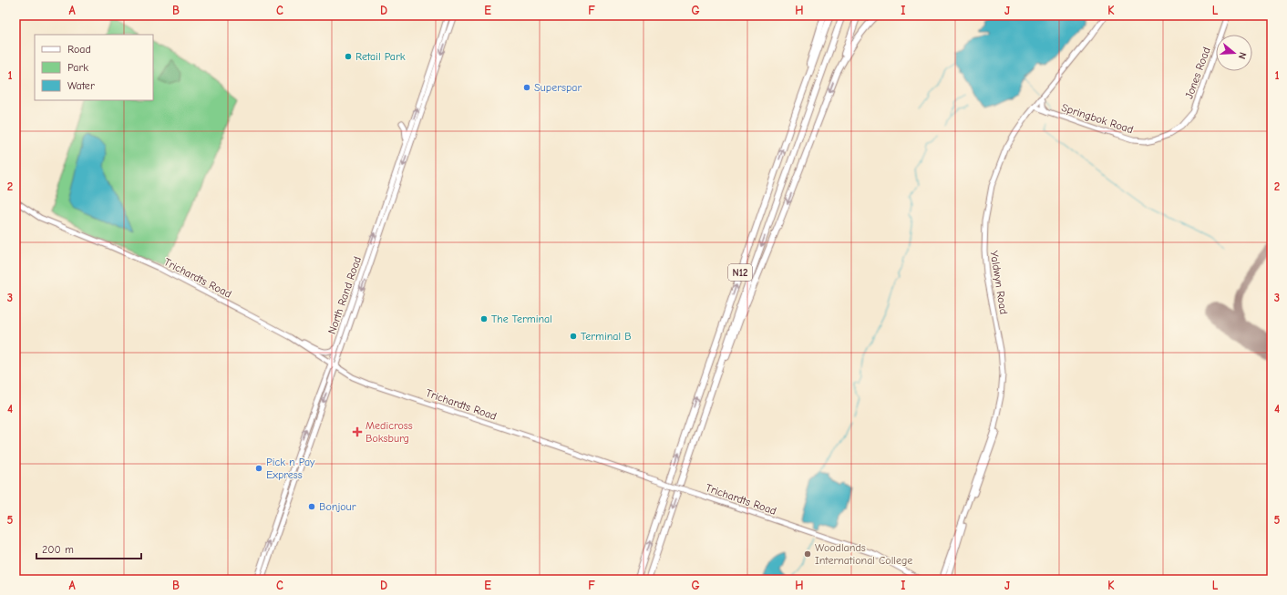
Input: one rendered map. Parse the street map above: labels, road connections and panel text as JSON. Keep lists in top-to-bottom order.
{
  "streets": {
    "highway": ["N12"],
    "main road": [
      "Jones Road",
      "Springbok Road",
      "Trichardts Road",
      "Yaldwyn Road",
      "North Rand Road"
    ]
  },
  "crossings": [
    ["Jones Road", "Springbok Road"],
    ["Springbok Road", "Yaldwyn Road"],
    ["Trichardts Road", "North Rand Road"]
  ],
  "places": {
    "other": [
      "Retail Park",
      "Superspar",
      "The Terminal",
      "Terminal B",
      "Pick n Pay Express",
      "Bonjour",
      "Woodlands International College"
    ],
    "health": ["Medicross Boksburg"]
  },
  "legend": ["Road", "Park", "Water"],
  "scale_bar": "200 m",
  "north": "right",
  "grid": {
    "columns": [
      "A",
      "B",
      "C",
      "D",
      "E",
      "F",
      "G",
      "H",
      "I",
      "J",
      "K",
      "L"
    ],
    "rows": [
      "1",
      "2",
      "3",
      "4",
      "5"
    ]
  }
}
